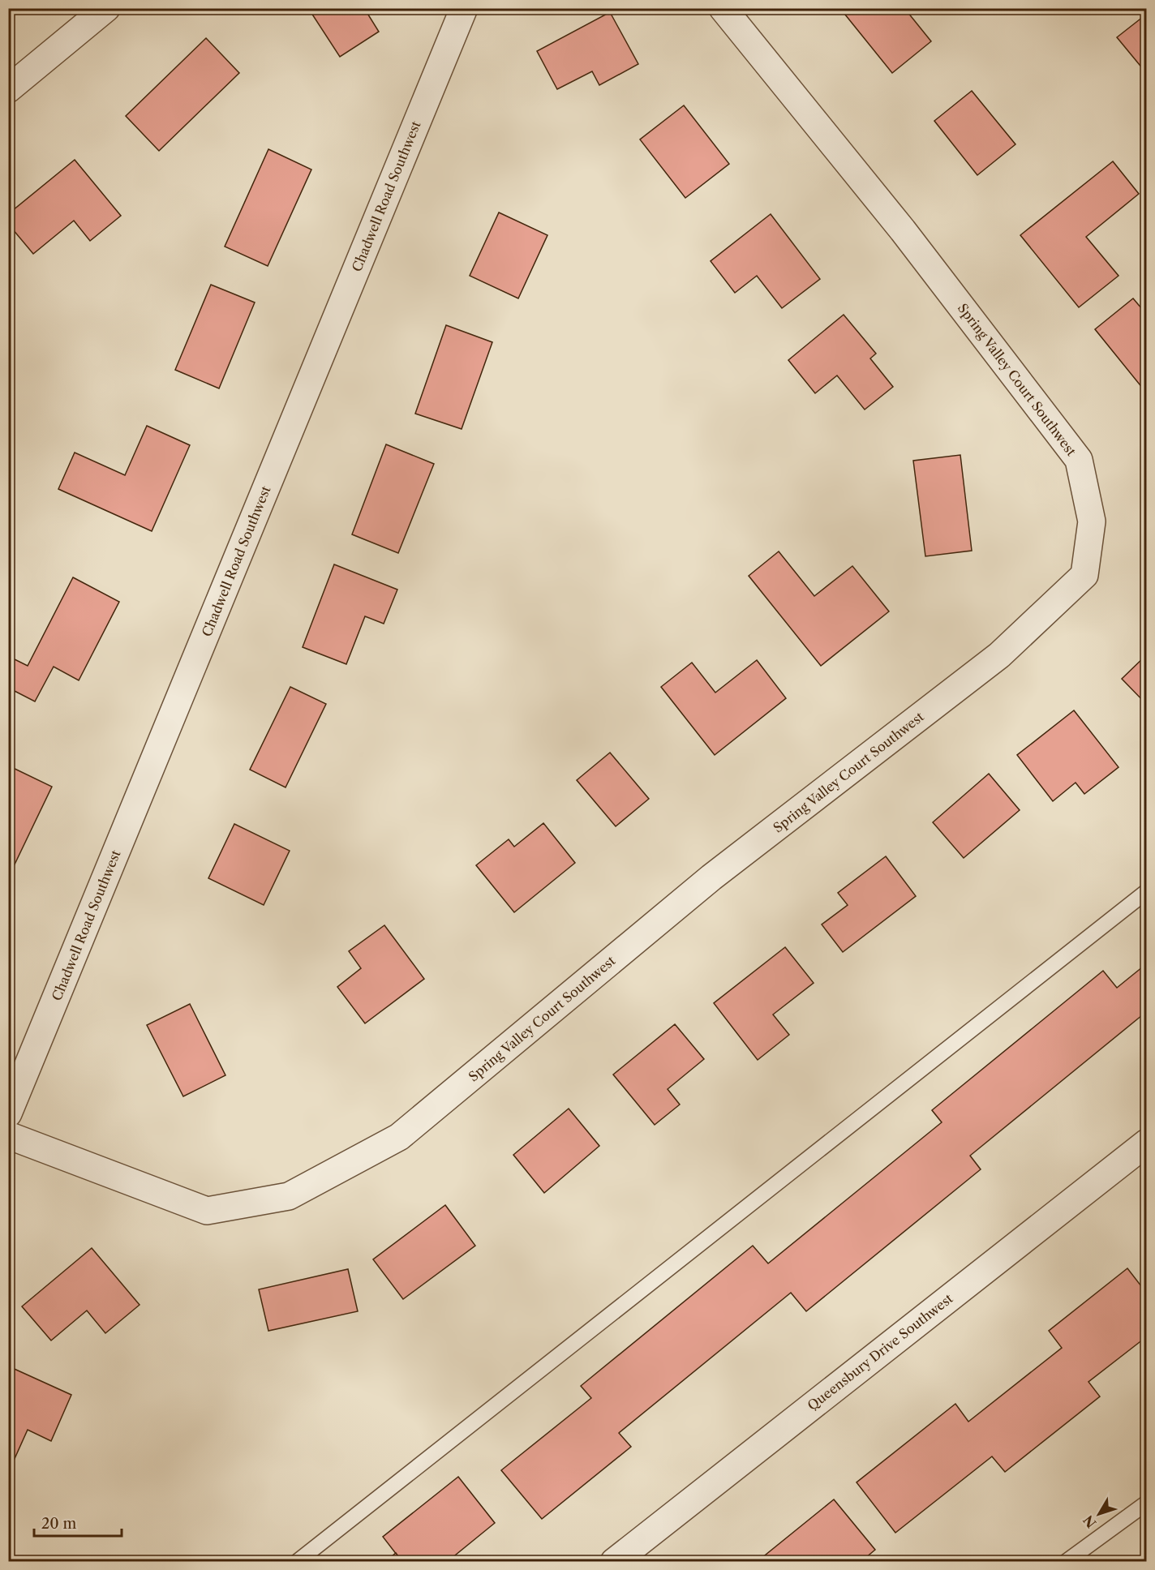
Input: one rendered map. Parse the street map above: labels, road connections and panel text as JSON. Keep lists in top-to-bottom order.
{
  "streets": {
    "street": ["Chadwell Road Southwest", "Spring Valley Court Southwest", "Queensbury Drive Southwest"]
  },
  "scale_bar": "20 m",
  "north": "bottom left"
}
